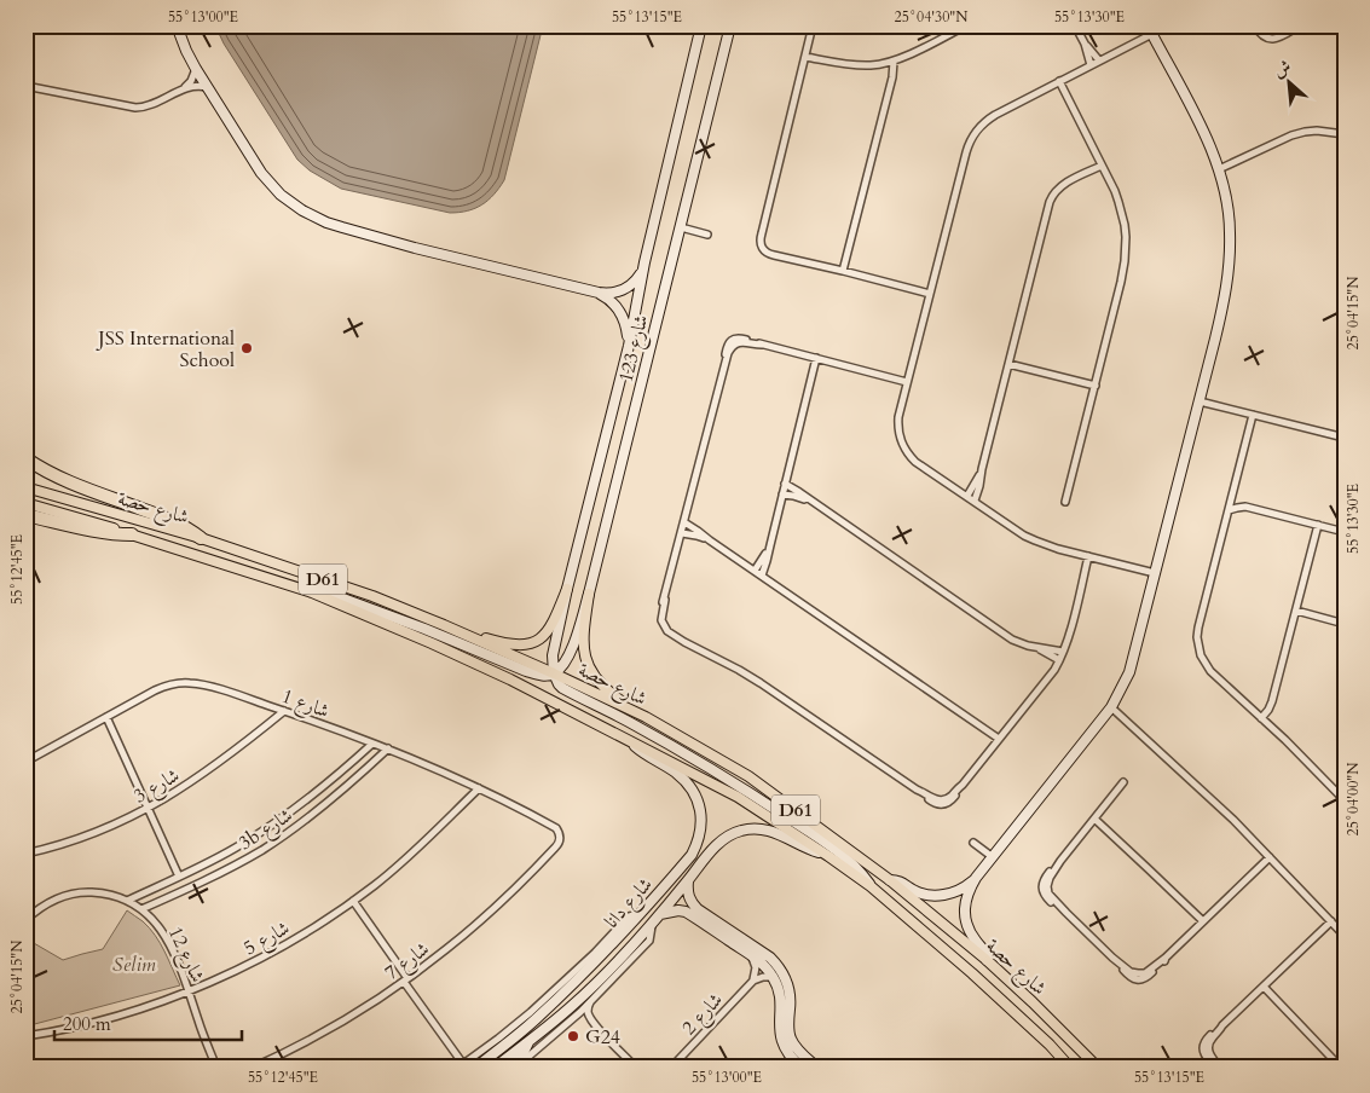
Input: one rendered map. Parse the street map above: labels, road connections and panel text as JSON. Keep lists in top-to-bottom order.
{
  "streets": {
    "main road": ["شارع حصة", "D61"],
    "street": [
      "شارع 123",
      "شارع 1",
      "شارع 3",
      "3b شارع",
      "شارع دانا",
      "شارع 5",
      "شارع 12",
      "شارع 7",
      "شارع 2"
    ]
  },
  "crossings": [
    ["شارع 123", "شارع حصة"],
    ["شارع حصة", "شارع دانا"],
    ["شارع 1", "شارع 3"],
    ["شارع 1", "3b شارع"],
    ["شارع 1", "شارع 5"],
    ["شارع 1", "شارع 7"],
    ["3b شارع", "شارع 12"],
    ["شارع 5", "شارع 12"]
  ],
  "parks": ["Selim"],
  "places": ["JSS International School", "G24"],
  "scale_bar": "200 m",
  "north": "top left",
  "coordinates": [
    "55°13'00\"E",
    "55°13'15\"E",
    "25°04'30\"N",
    "55°13'30\"E",
    "25°04'15\"N",
    "55°12'45\"E",
    "25°04'00\"N"
  ]
}
